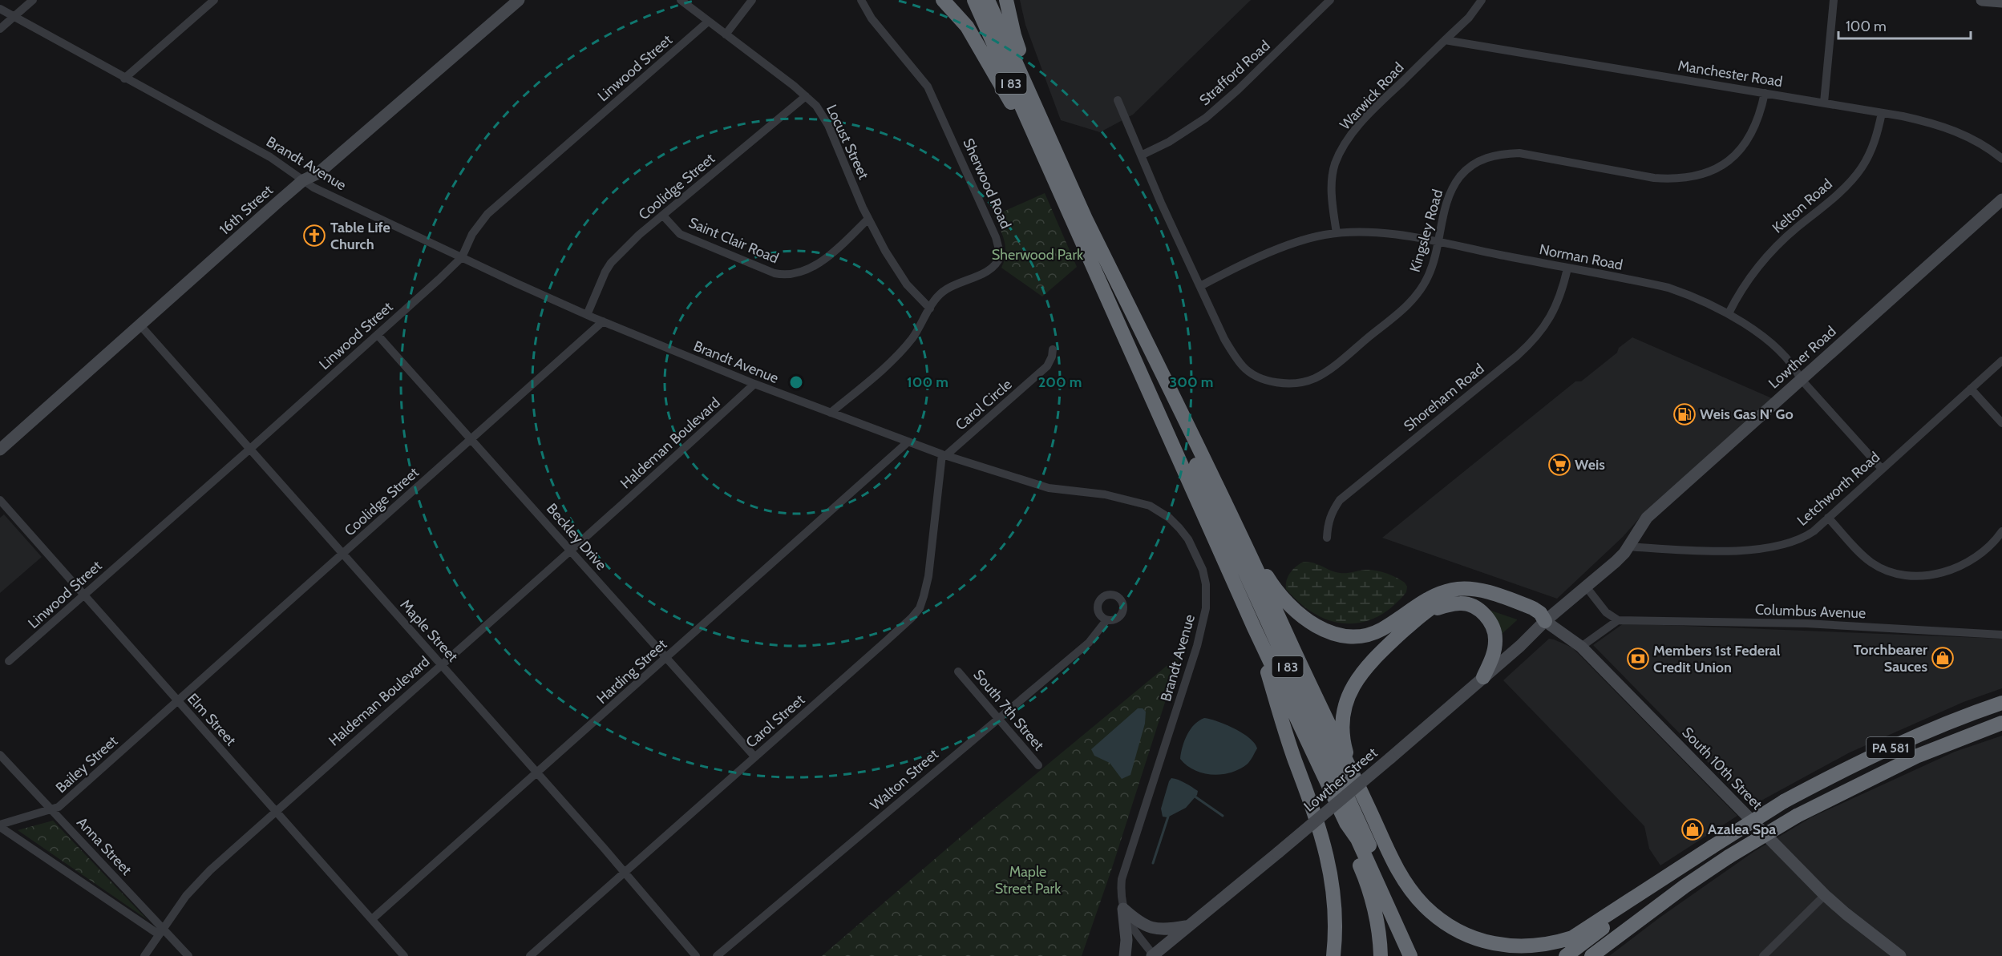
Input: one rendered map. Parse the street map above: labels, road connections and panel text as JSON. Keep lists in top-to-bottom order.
{
  "streets": {
    "highway": ["I 83", "PA 581"],
    "main road": [
      "16th Street",
      "Lowther Road",
      "South 10th Street",
      "Lowther Street"
    ],
    "street": [
      "Linwood Street",
      "Strafford Road",
      "Manchester Road",
      "Warwick Road",
      "Locust Street",
      "Brandt Avenue",
      "Sherwood Road",
      "Coolidge Street",
      "Kelton Road",
      "Kingsley Road",
      "Saint Clair Road",
      "Norman Road",
      "Shoreham Road",
      "Carol Circle",
      "Haldeman Boulevard",
      "Letchworth Road",
      "Beckley Drive",
      "Columbus Avenue",
      "Maple Street",
      "Harding Street",
      "South 7th Street",
      "Elm Street",
      "Carol Street",
      "Bailey Street",
      "Walton Street",
      "Anna Street"
    ]
  },
  "crossings": [
    ["Linwood Street", "Locust Street"],
    ["Linwood Street", "Brandt Avenue"],
    ["Linwood Street", "Beckley Drive"],
    ["Linwood Street", "Maple Street"],
    ["Linwood Street", "Elm Street"],
    ["Strafford Road", "Kingsley Road"],
    ["Manchester Road", "Warwick Road"],
    ["Manchester Road", "Kelton Road"],
    ["Manchester Road", "Kingsley Road"],
    ["Warwick Road", "Norman Road"],
    ["Locust Street", "Sherwood Road"],
    ["Locust Street", "Coolidge Street"],
    ["Locust Street", "Saint Clair Road"],
    ["Brandt Avenue", "Sherwood Road"],
    ["Brandt Avenue", "Coolidge Street"],
    ["Brandt Avenue", "16th Street"],
    ["Brandt Avenue", "Carol Circle"],
    ["Brandt Avenue", "Haldeman Boulevard"],
    ["Brandt Avenue", "Harding Street"],
    ["Brandt Avenue", "Carol Street"],
    ["Brandt Avenue", "Lowther Street"],
    ["Coolidge Street", "Saint Clair Road"],
    ["Coolidge Street", "Beckley Drive"],
    ["Coolidge Street", "Maple Street"],
    ["Coolidge Street", "Elm Street"],
    ["Coolidge Street", "Bailey Street"],
    ["Kelton Road", "Norman Road"],
    ["16th Street", "Maple Street"],
    ["Kingsley Road", "Norman Road"],
    ["Norman Road", "Lowther Road"],
    ["Norman Road", "Shoreham Road"],
    ["Norman Road", "Letchworth Road"],
    ["Lowther Road", "Letchworth Road"],
    ["Lowther Road", "South 10th Street"],
    ["Lowther Road", "Lowther Street"],
    ["Carol Circle", "Carol Street"],
    ["Haldeman Boulevard", "Beckley Drive"],
    ["Haldeman Boulevard", "Maple Street"],
    ["Haldeman Boulevard", "Elm Street"],
    ["Haldeman Boulevard", "Anna Street"],
    ["Beckley Drive", "Harding Street"],
    ["Beckley Drive", "Carol Street"],
    ["Maple Street", "Harding Street"],
    ["Maple Street", "Carol Street"],
    ["Harding Street", "Elm Street"],
    ["South 7th Street", "Walton Street"],
    ["Elm Street", "Bailey Street"],
    ["Bailey Street", "Anna Street"],
    ["South 10th Street", "Lowther Street"]
  ],
  "parks": ["Sherwood Park", "Maple Street Park"],
  "places": {
    "church": ["Table Life Church"],
    "fuel station": ["Weis Gas N' Go"],
    "supermarket": ["Weis"],
    "shop": ["Torchbearer Sauces", "Azalea Spa"],
    "bank": ["Members 1st Federal Credit Union"]
  },
  "scale_bar": "100 m",
  "rings": ["100 m", "200 m", "300 m"]
}
